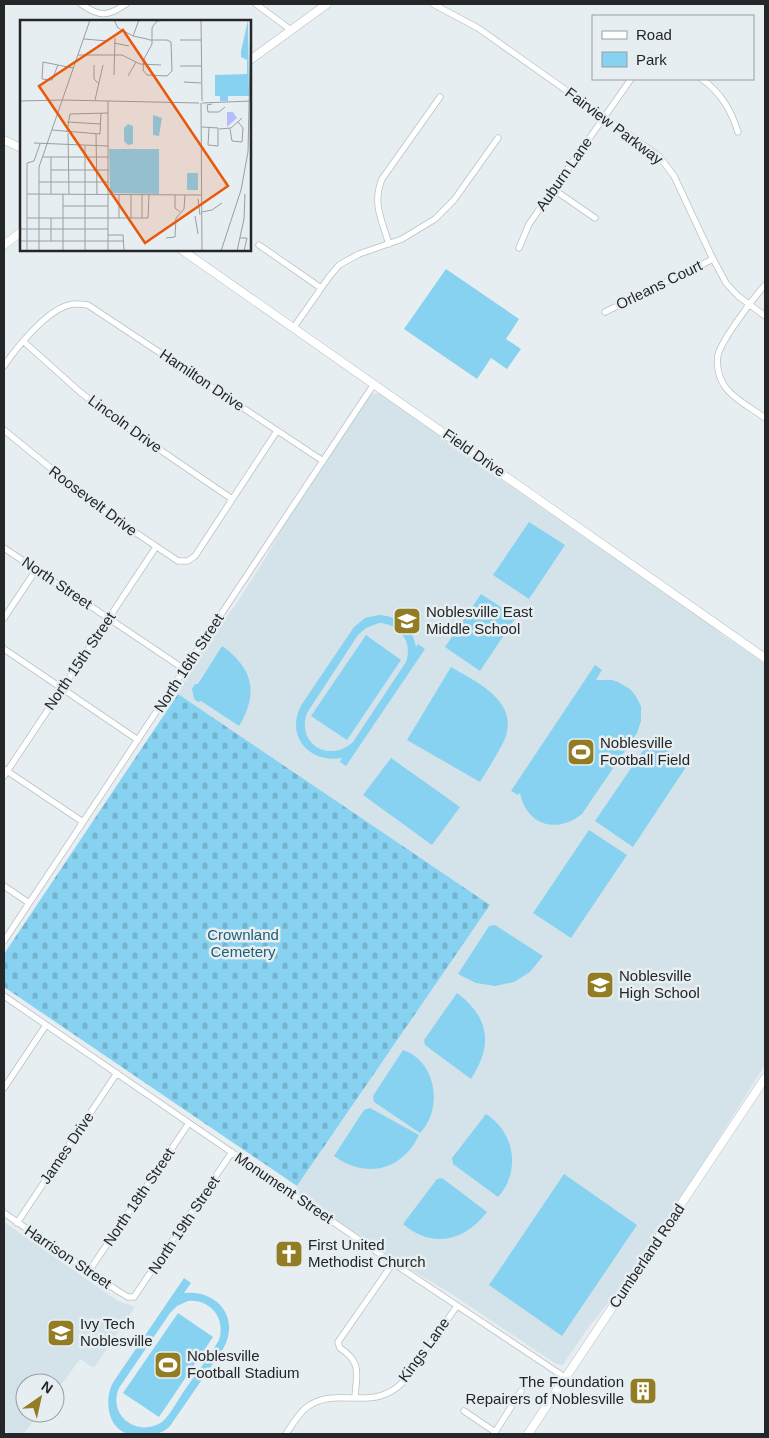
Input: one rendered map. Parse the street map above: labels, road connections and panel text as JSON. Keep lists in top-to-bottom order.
{
  "streets": {
    "street": [
      "Fairview Parkway",
      "Auburn Lane",
      "Orleans Court",
      "Hamilton Drive",
      "Lincoln Drive",
      "Field Drive",
      "Roosevelt Drive",
      "North Street",
      "North 15th Street",
      "North 16th Street",
      "James Drive",
      "Monument Street",
      "North 18th Street",
      "North 19th Street",
      "Cumberland Road",
      "Harrison Street",
      "Kings Lane"
    ]
  },
  "crossings": [
    ["Fairview Parkway", "Auburn Lane"],
    ["Fairview Parkway", "Orleans Court"],
    ["Hamilton Drive", "Lincoln Drive"],
    ["Hamilton Drive", "North 16th Street"],
    ["Lincoln Drive", "Roosevelt Drive"],
    ["Field Drive", "North 16th Street"],
    ["Roosevelt Drive", "North 15th Street"],
    ["North Street", "North 15th Street"],
    ["North Street", "North 16th Street"],
    ["James Drive", "Monument Street"],
    ["James Drive", "Harrison Street"],
    ["Monument Street", "North 18th Street"],
    ["Monument Street", "North 19th Street"],
    ["Monument Street", "Cumberland Road"],
    ["Monument Street", "Kings Lane"],
    ["North 18th Street", "Harrison Street"],
    ["North 19th Street", "Harrison Street"]
  ],
  "parks": ["Crownland Cemetery"],
  "places": {
    "school or university": ["Noblesville East Middle School", "Noblesville High School", "Ivy Tech Noblesville"],
    "sports": ["Noblesville Football Field", "Noblesville Football Stadium"],
    "church": ["First United Methodist Church"],
    "building": ["The Foundation Repairers of Noblesville"]
  },
  "legend": ["Road", "Park"],
  "north": "top right"
}
